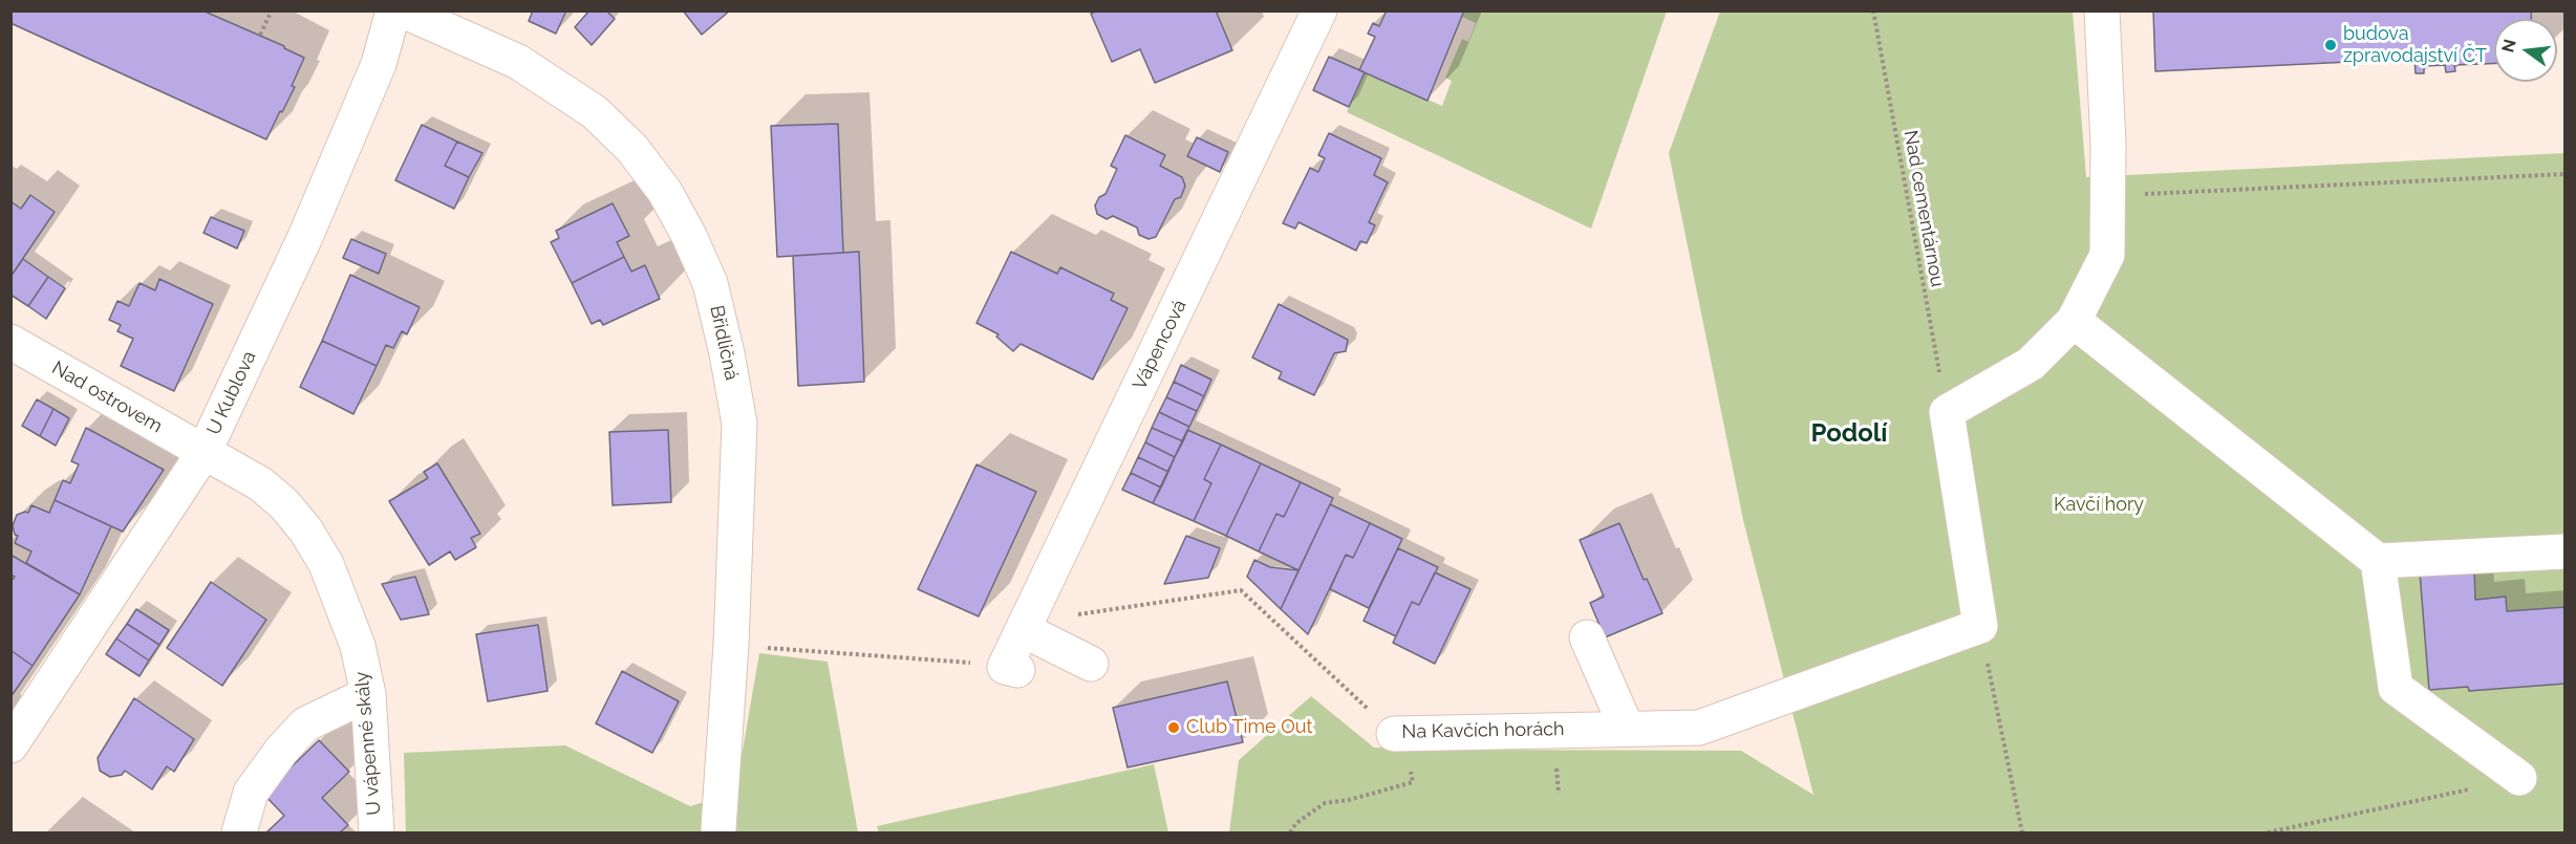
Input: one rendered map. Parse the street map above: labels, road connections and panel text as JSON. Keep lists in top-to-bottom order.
{
  "streets": {
    "street": [
      "Břidličná",
      "Vápencová",
      "U Kublova",
      "Nad ostrovem",
      "Na Kavčích horách",
      "U vápenné skály"
    ],
    "path": ["Nad cementárnou"]
  },
  "crossings": [
    ["Vápencová", "Na Kavčích horách"],
    ["U Kublova", "Nad ostrovem"],
    ["U Kublova", "U vápenné skály"],
    ["Nad ostrovem", "U vápenné skály"]
  ],
  "districts": ["Podolí"],
  "parks": ["Kavčí hory"],
  "places": ["budova zpravodajství ČT", "Club Time Out"],
  "north": "left"
}
